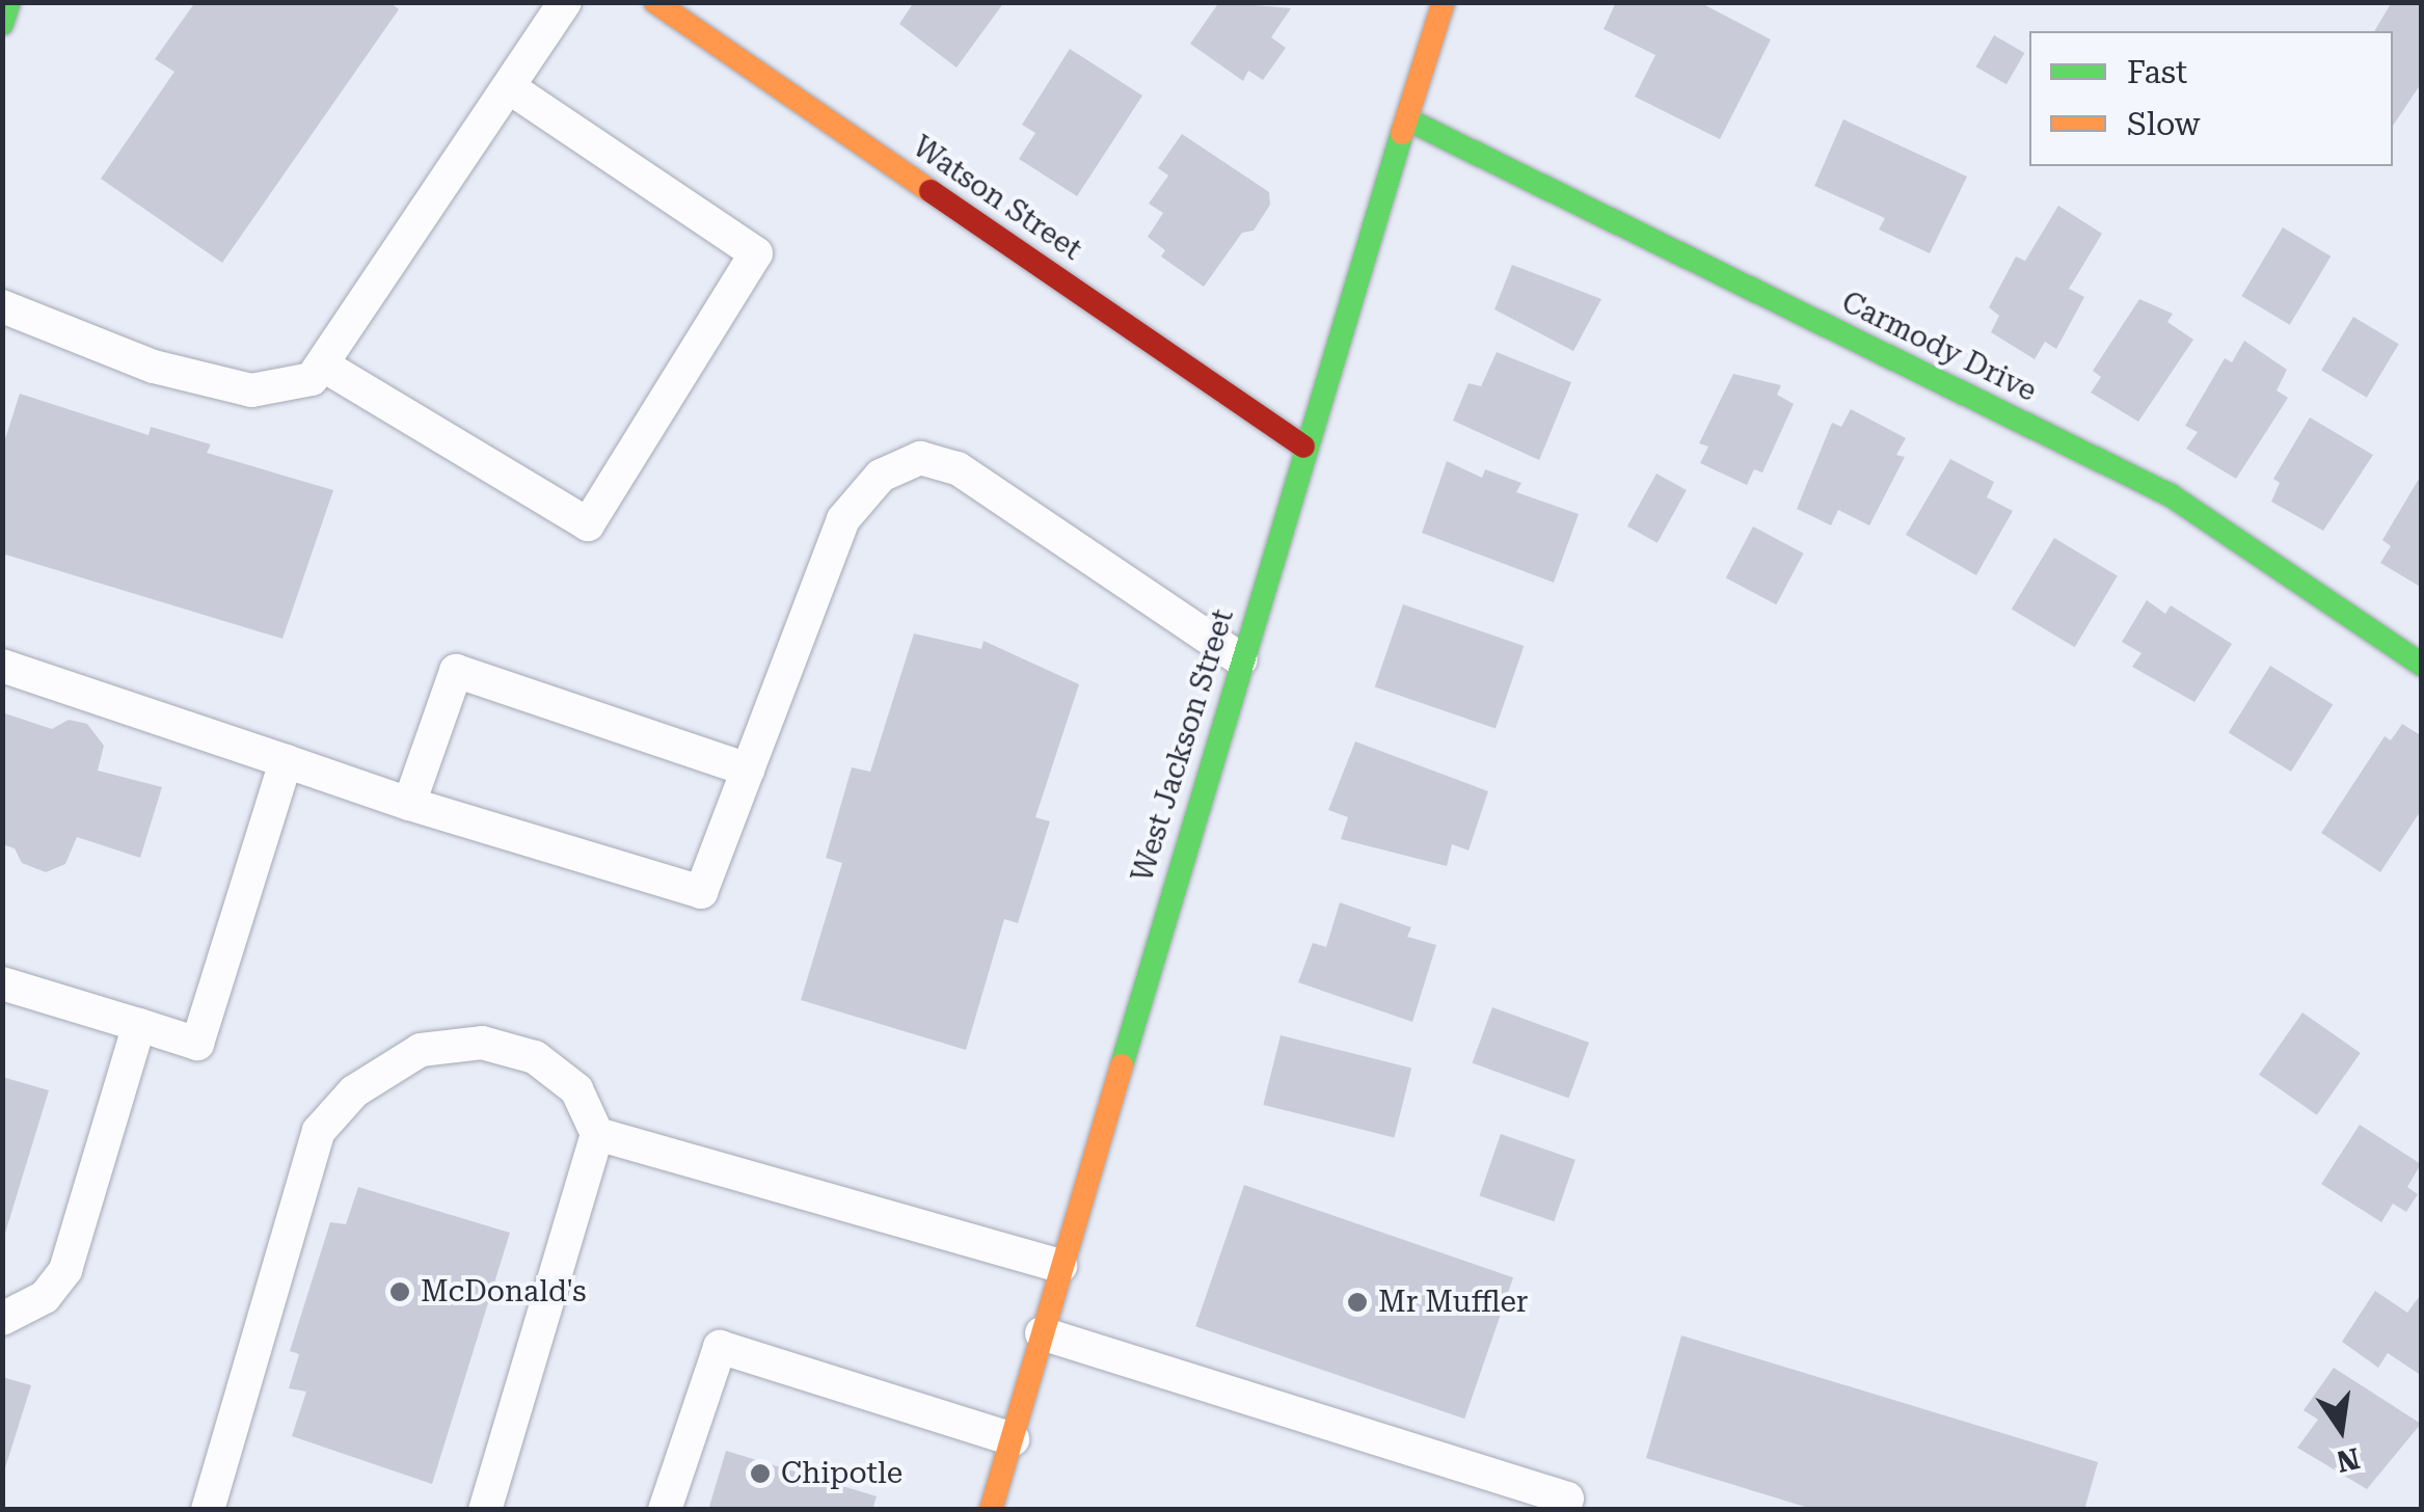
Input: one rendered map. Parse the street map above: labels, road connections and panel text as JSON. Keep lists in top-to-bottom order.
{
  "streets": {
    "street": ["Watson Street", "Carmody Drive", "West Jackson Street"]
  },
  "crossings": [
    ["Watson Street", "West Jackson Street"],
    ["Carmody Drive", "West Jackson Street"]
  ],
  "places": ["McDonald's", "Mr Muffler", "Chipotle"],
  "legend": ["Fast", "Slow"],
  "north": "bottom"
}
